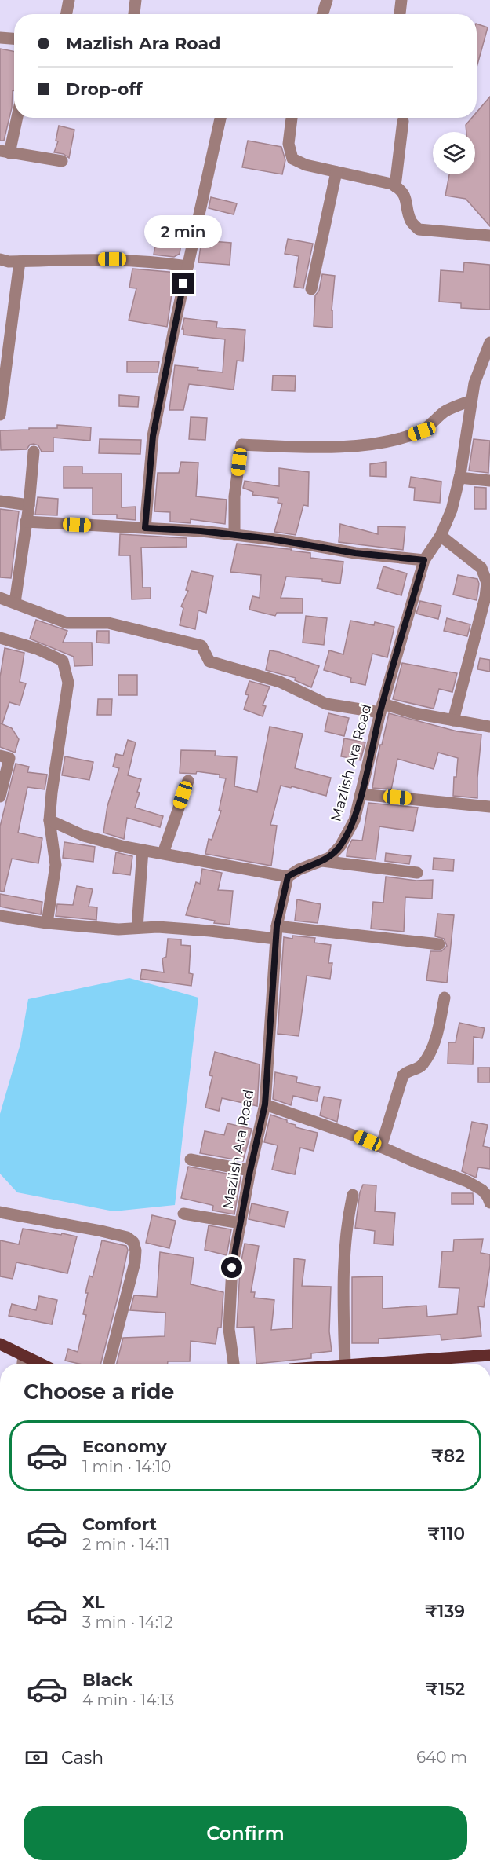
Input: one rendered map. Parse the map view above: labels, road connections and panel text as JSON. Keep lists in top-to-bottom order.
{
  "streets": {
    "street": ["Mazlish Ara Road"]
  },
  "page": {
    "banner": ["Mazlish Ara Road", "Drop-off"],
    "bubble": "2 min",
    "heading": "Choose a ride",
    "list": [
      {
        "name": "Economy",
        "note": "1 min · 14:10",
        "value": "₹82"
      },
      {
        "name": "Comfort",
        "note": "2 min · 14:11",
        "value": "₹110"
      },
      {
        "name": "XL",
        "note": "3 min · 14:12",
        "value": "₹139"
      },
      {
        "name": "Black",
        "note": "4 min · 14:13",
        "value": "₹152"
      }
    ],
    "pay": ["Cash", "640 m"],
    "buttons": "Confirm"
  }
}
